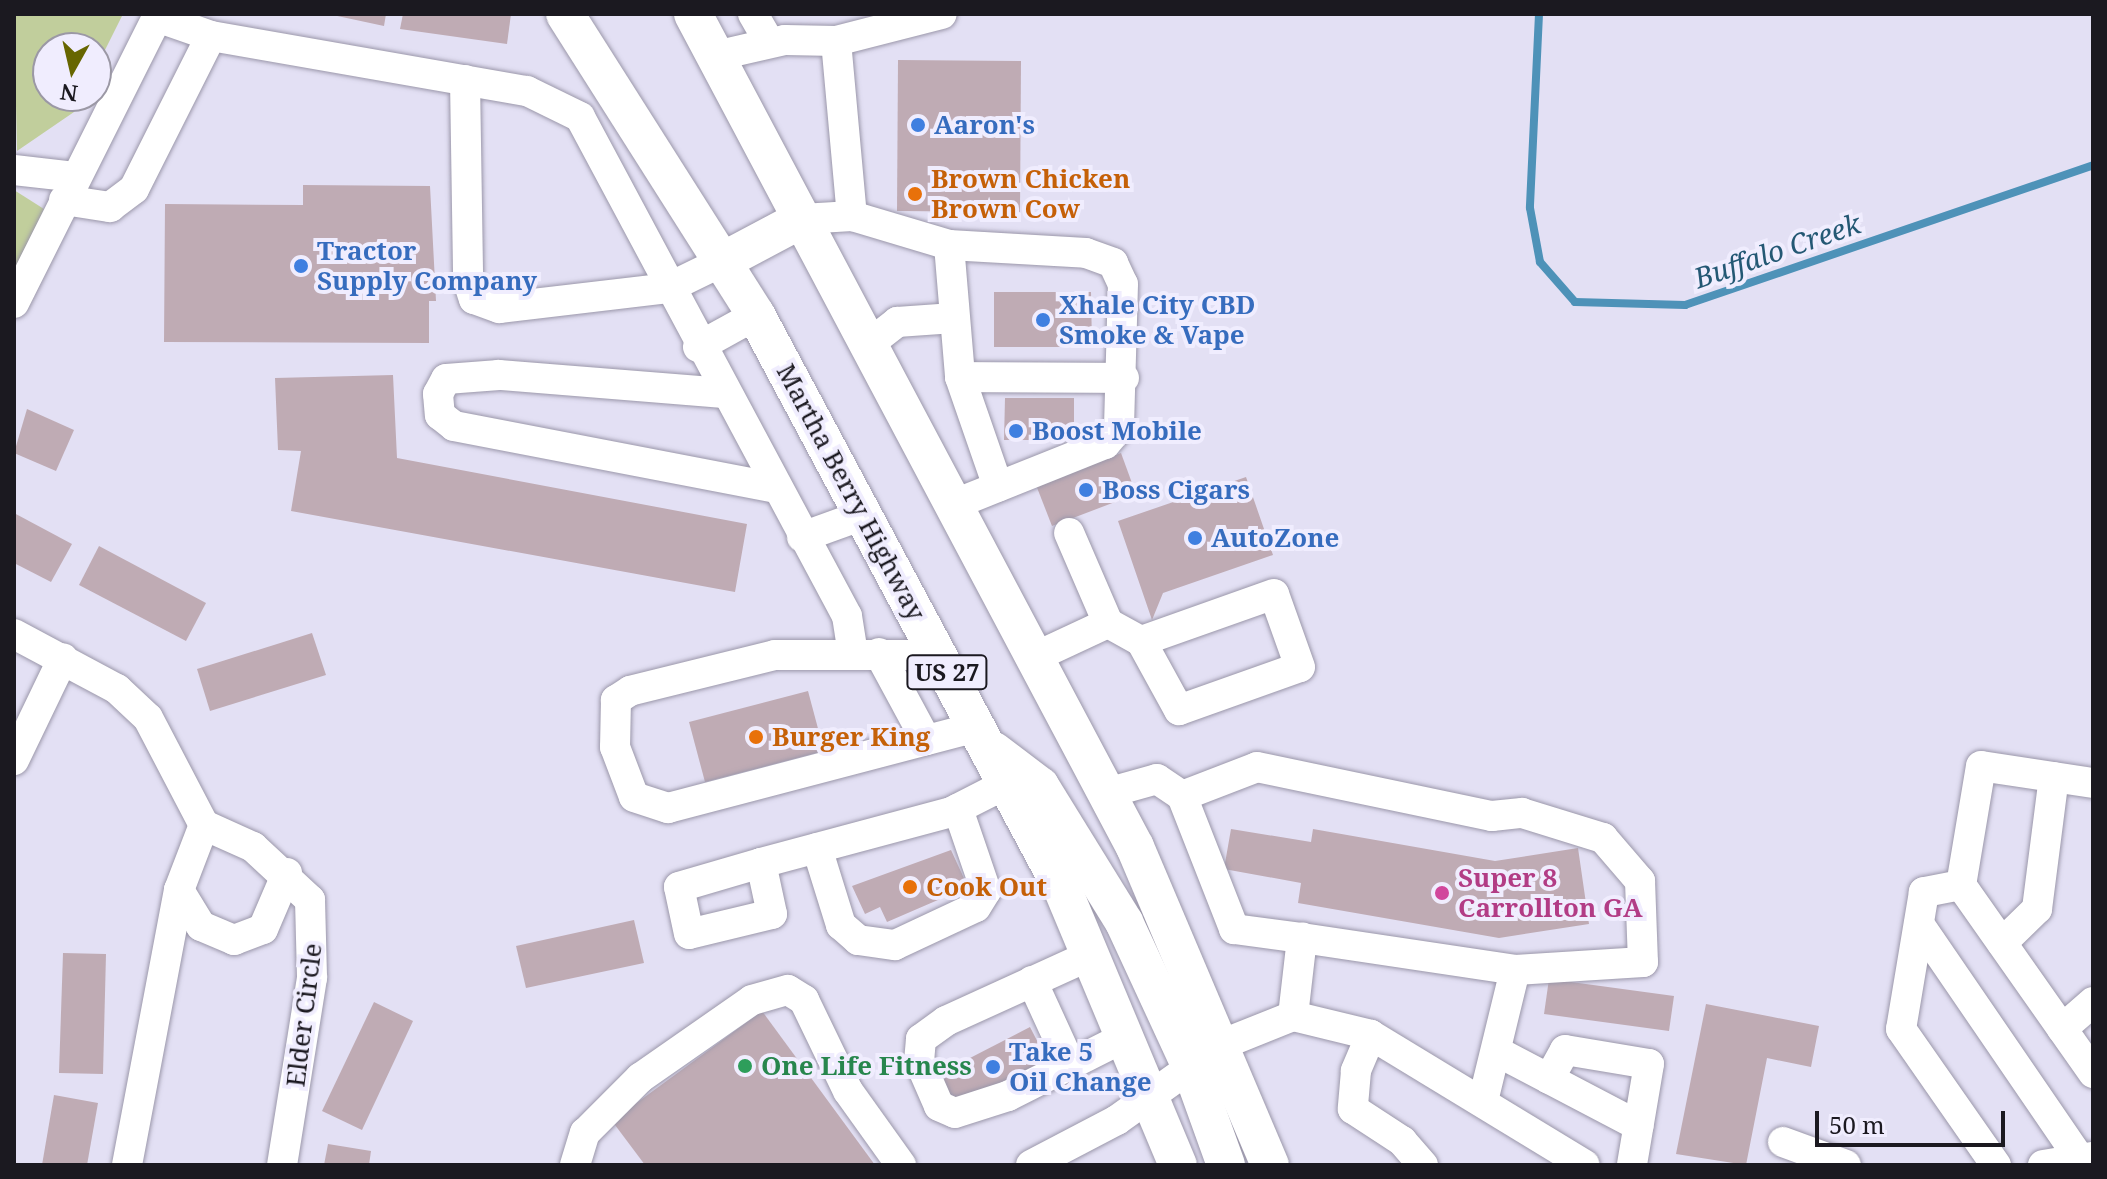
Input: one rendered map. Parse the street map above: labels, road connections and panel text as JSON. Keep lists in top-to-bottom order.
{
  "streets": {
    "main road": ["Martha Berry Highway", "US 27"],
    "street": ["Elder Circle"]
  },
  "water": ["Buffalo Creek"],
  "places": [
    "Aaron's",
    "Brown Chicken Brown Cow",
    "Tractor Supply Company",
    "Xhale City CBD Smoke & Vape",
    "Boost Mobile",
    "Boss Cigars",
    "AutoZone",
    "Burger King",
    "Cook Out",
    "Super 8 Carrollton GA",
    "One Life Fitness",
    "Take 5 Oil Change"
  ],
  "scale_bar": "50 m",
  "north": "bottom"
}
